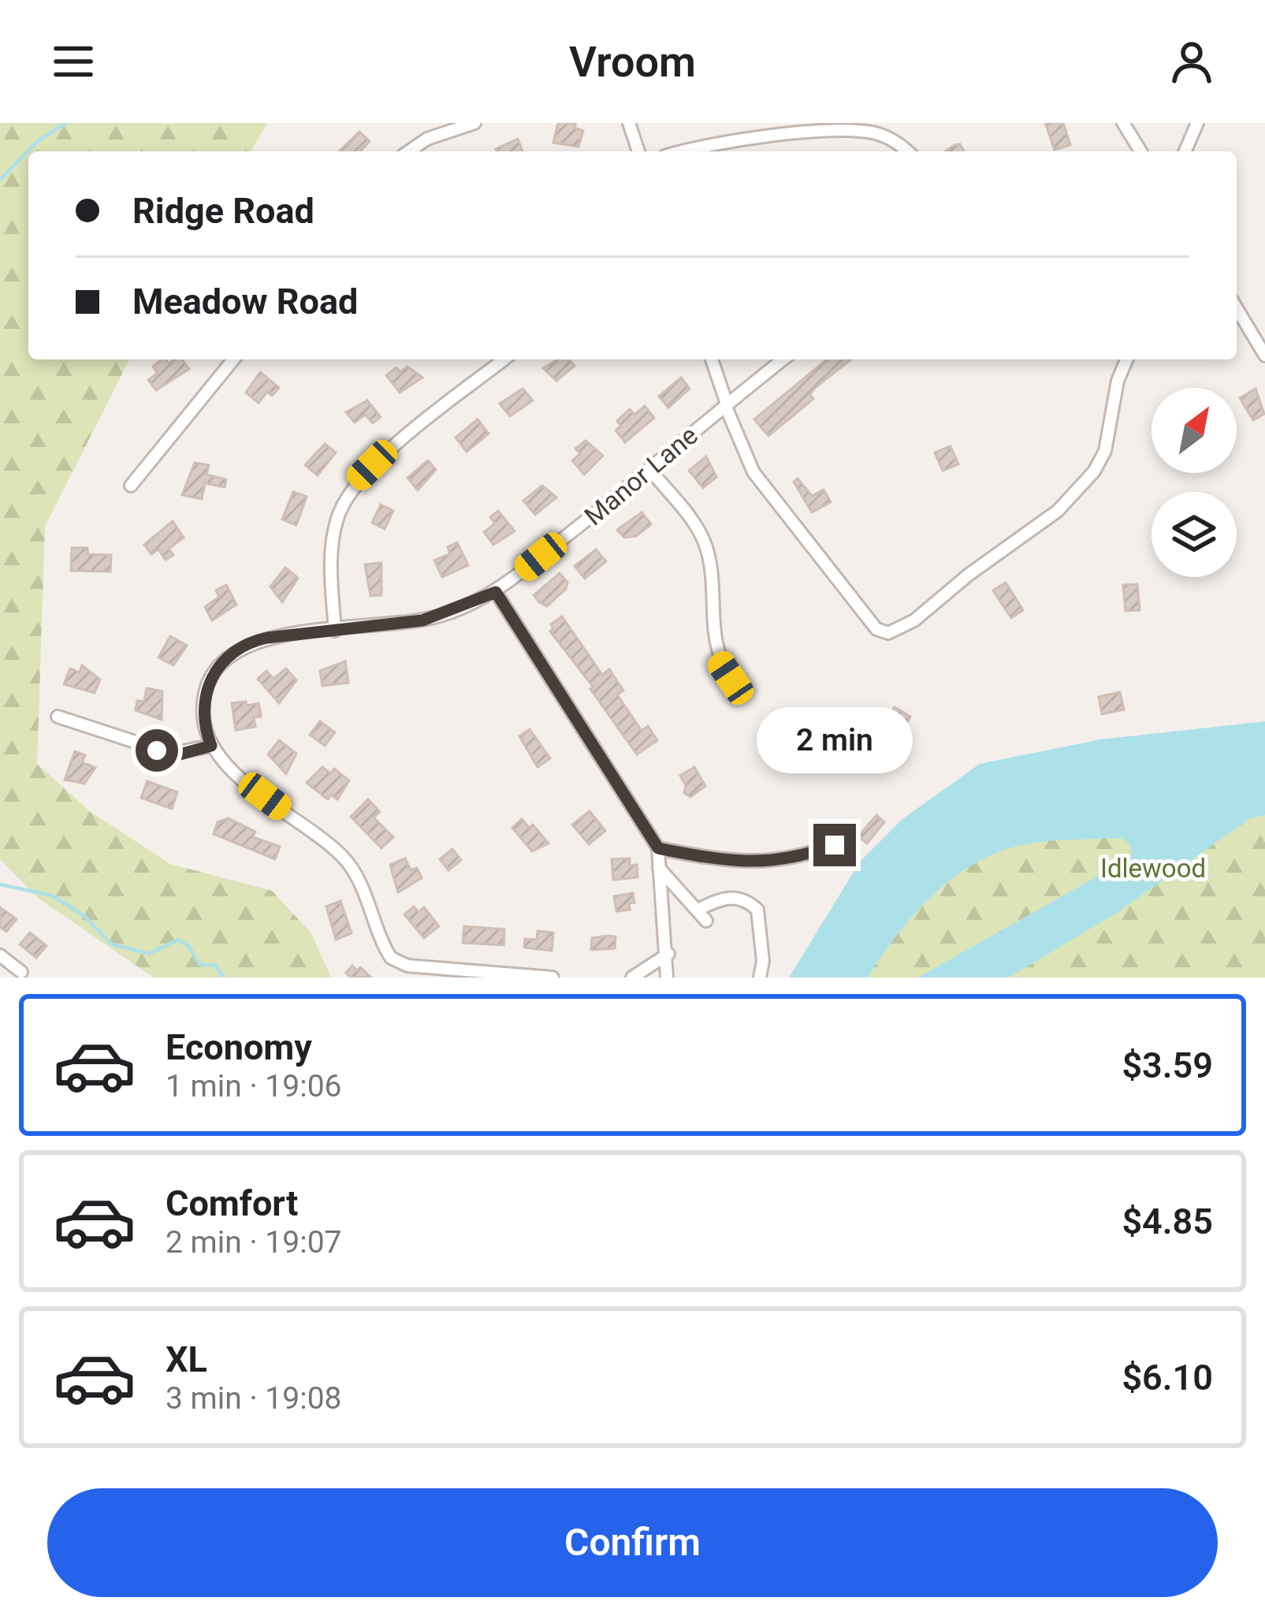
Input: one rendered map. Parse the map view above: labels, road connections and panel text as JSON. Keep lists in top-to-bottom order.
{
  "streets": {
    "street": ["Manor Lane"]
  },
  "parks": ["Idlewood"],
  "north": "top right",
  "page": {
    "header": "Vroom",
    "banner": ["Ridge Road", "Meadow Road"],
    "bubble": "2 min",
    "list": [
      {
        "name": "Economy",
        "note": "1 min · 19:06",
        "value": "$3.59"
      },
      {
        "name": "Comfort",
        "note": "2 min · 19:07",
        "value": "$4.85"
      },
      {
        "name": "XL",
        "note": "3 min · 19:08",
        "value": "$6.10"
      }
    ],
    "buttons": "Confirm"
  }
}
